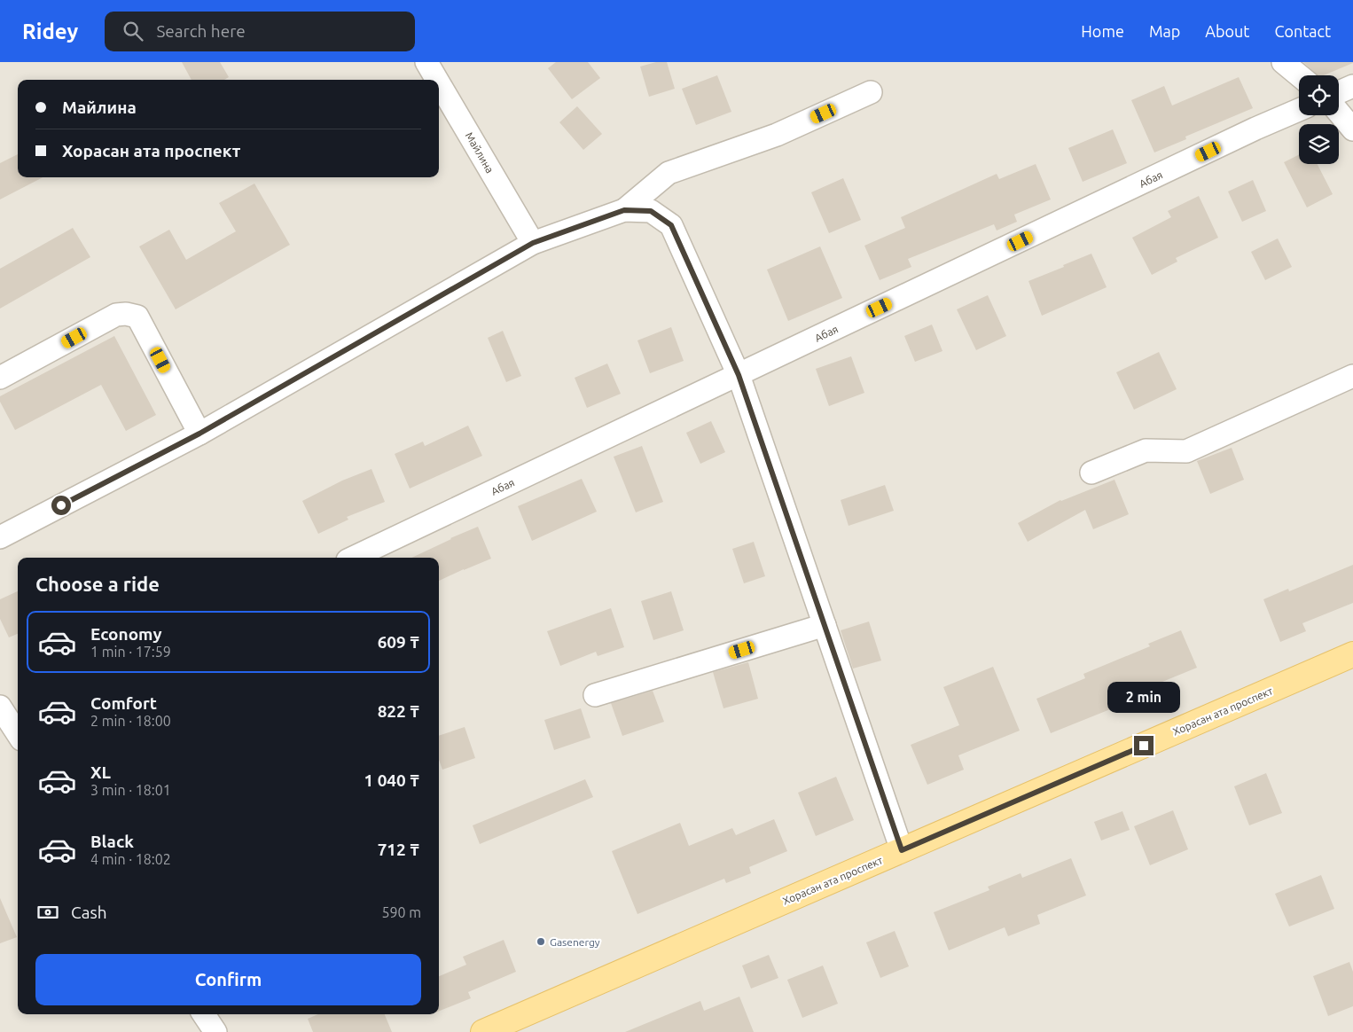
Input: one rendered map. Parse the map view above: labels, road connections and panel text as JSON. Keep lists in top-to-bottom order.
{
  "streets": {
    "main road": ["Хорасан ата проспект"],
    "street": ["Майлина", "Абая"]
  },
  "places": ["Gasenergy"],
  "page": {
    "header": "Ridey",
    "search": "Search here",
    "nav": [
      "Home",
      "Map",
      "About",
      "Contact"
    ],
    "banner": ["Майлина", "Хорасан ата проспект"],
    "heading": "Choose a ride",
    "list": [
      {
        "name": "Economy",
        "note": "1 min · 17:59",
        "value": "609 ₸"
      },
      {
        "name": "Comfort",
        "note": "2 min · 18:00",
        "value": "822 ₸"
      },
      {
        "name": "XL",
        "note": "3 min · 18:01",
        "value": "1 040 ₸"
      },
      {
        "name": "Black",
        "note": "4 min · 18:02",
        "value": "712 ₸"
      }
    ],
    "bubble": "2 min",
    "pay": ["Cash", "590 m"],
    "buttons": "Confirm"
  }
}
